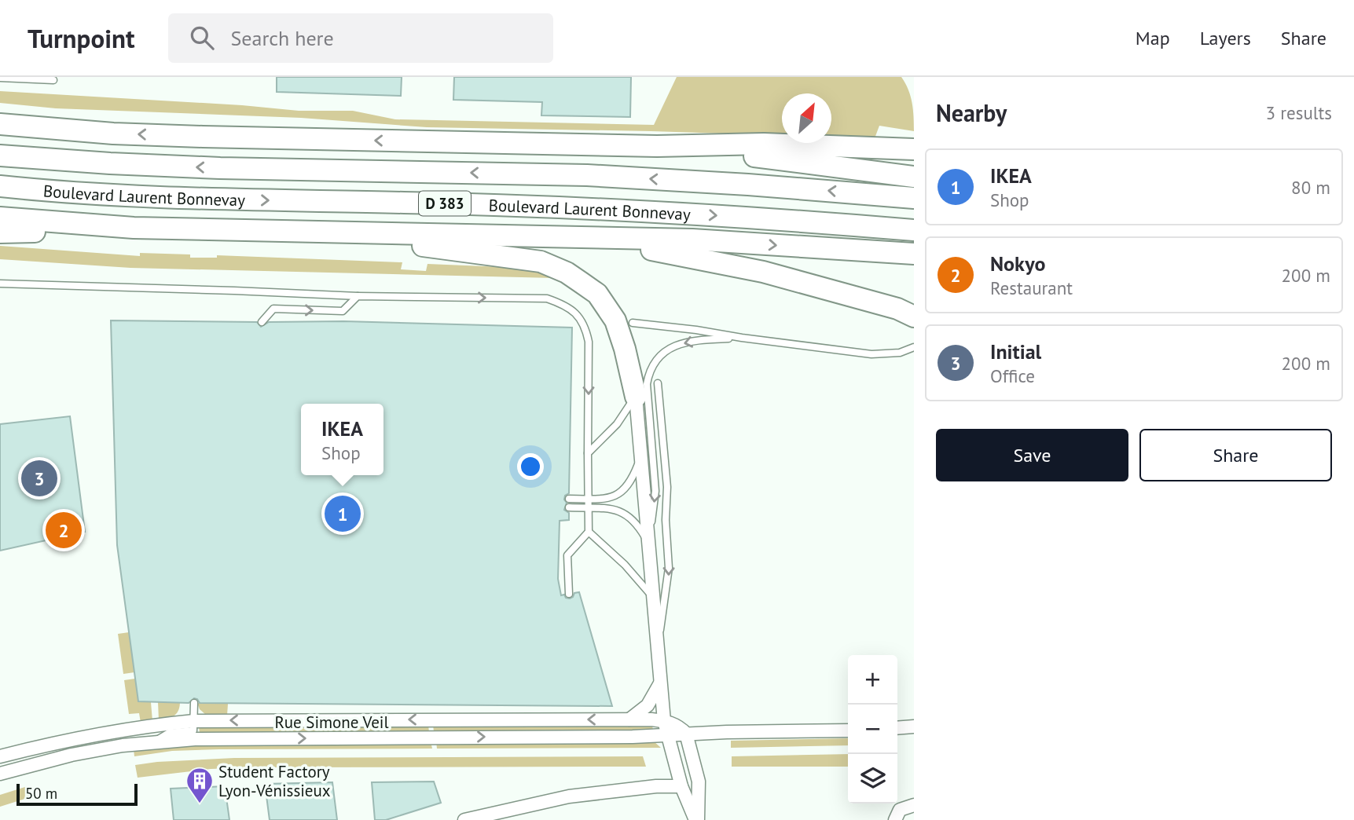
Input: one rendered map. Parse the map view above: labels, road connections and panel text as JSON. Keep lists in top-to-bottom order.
{
  "streets": {
    "highway": ["Boulevard Laurent Bonnevay", "D 383"],
    "street": ["Rue Simone Veil"]
  },
  "places": {
    "building": ["Student Factory Lyon-Vénissieux"]
  },
  "scale_bar": "50 m",
  "north": "top right",
  "page": {
    "header": "Turnpoint",
    "search": "Search here",
    "nav": ["Map", "Layers", "Share"],
    "heading": ["Nearby", "3 results"],
    "list": [
      {
        "mark": "1",
        "name": "IKEA",
        "note": "Shop",
        "value": "80 m"
      },
      {
        "mark": "2",
        "name": "Nokyo",
        "note": "Restaurant",
        "value": "200 m"
      },
      {
        "mark": "3",
        "name": "Initial",
        "note": "Office",
        "value": "200 m"
      }
    ],
    "popup": ["IKEA", "Shop"],
    "buttons": ["Save", "Share"],
    "pins": ["3", "1", "2"],
    "map_buttons": ["+", "−"],
    "scale": "50 m"
  }
}
